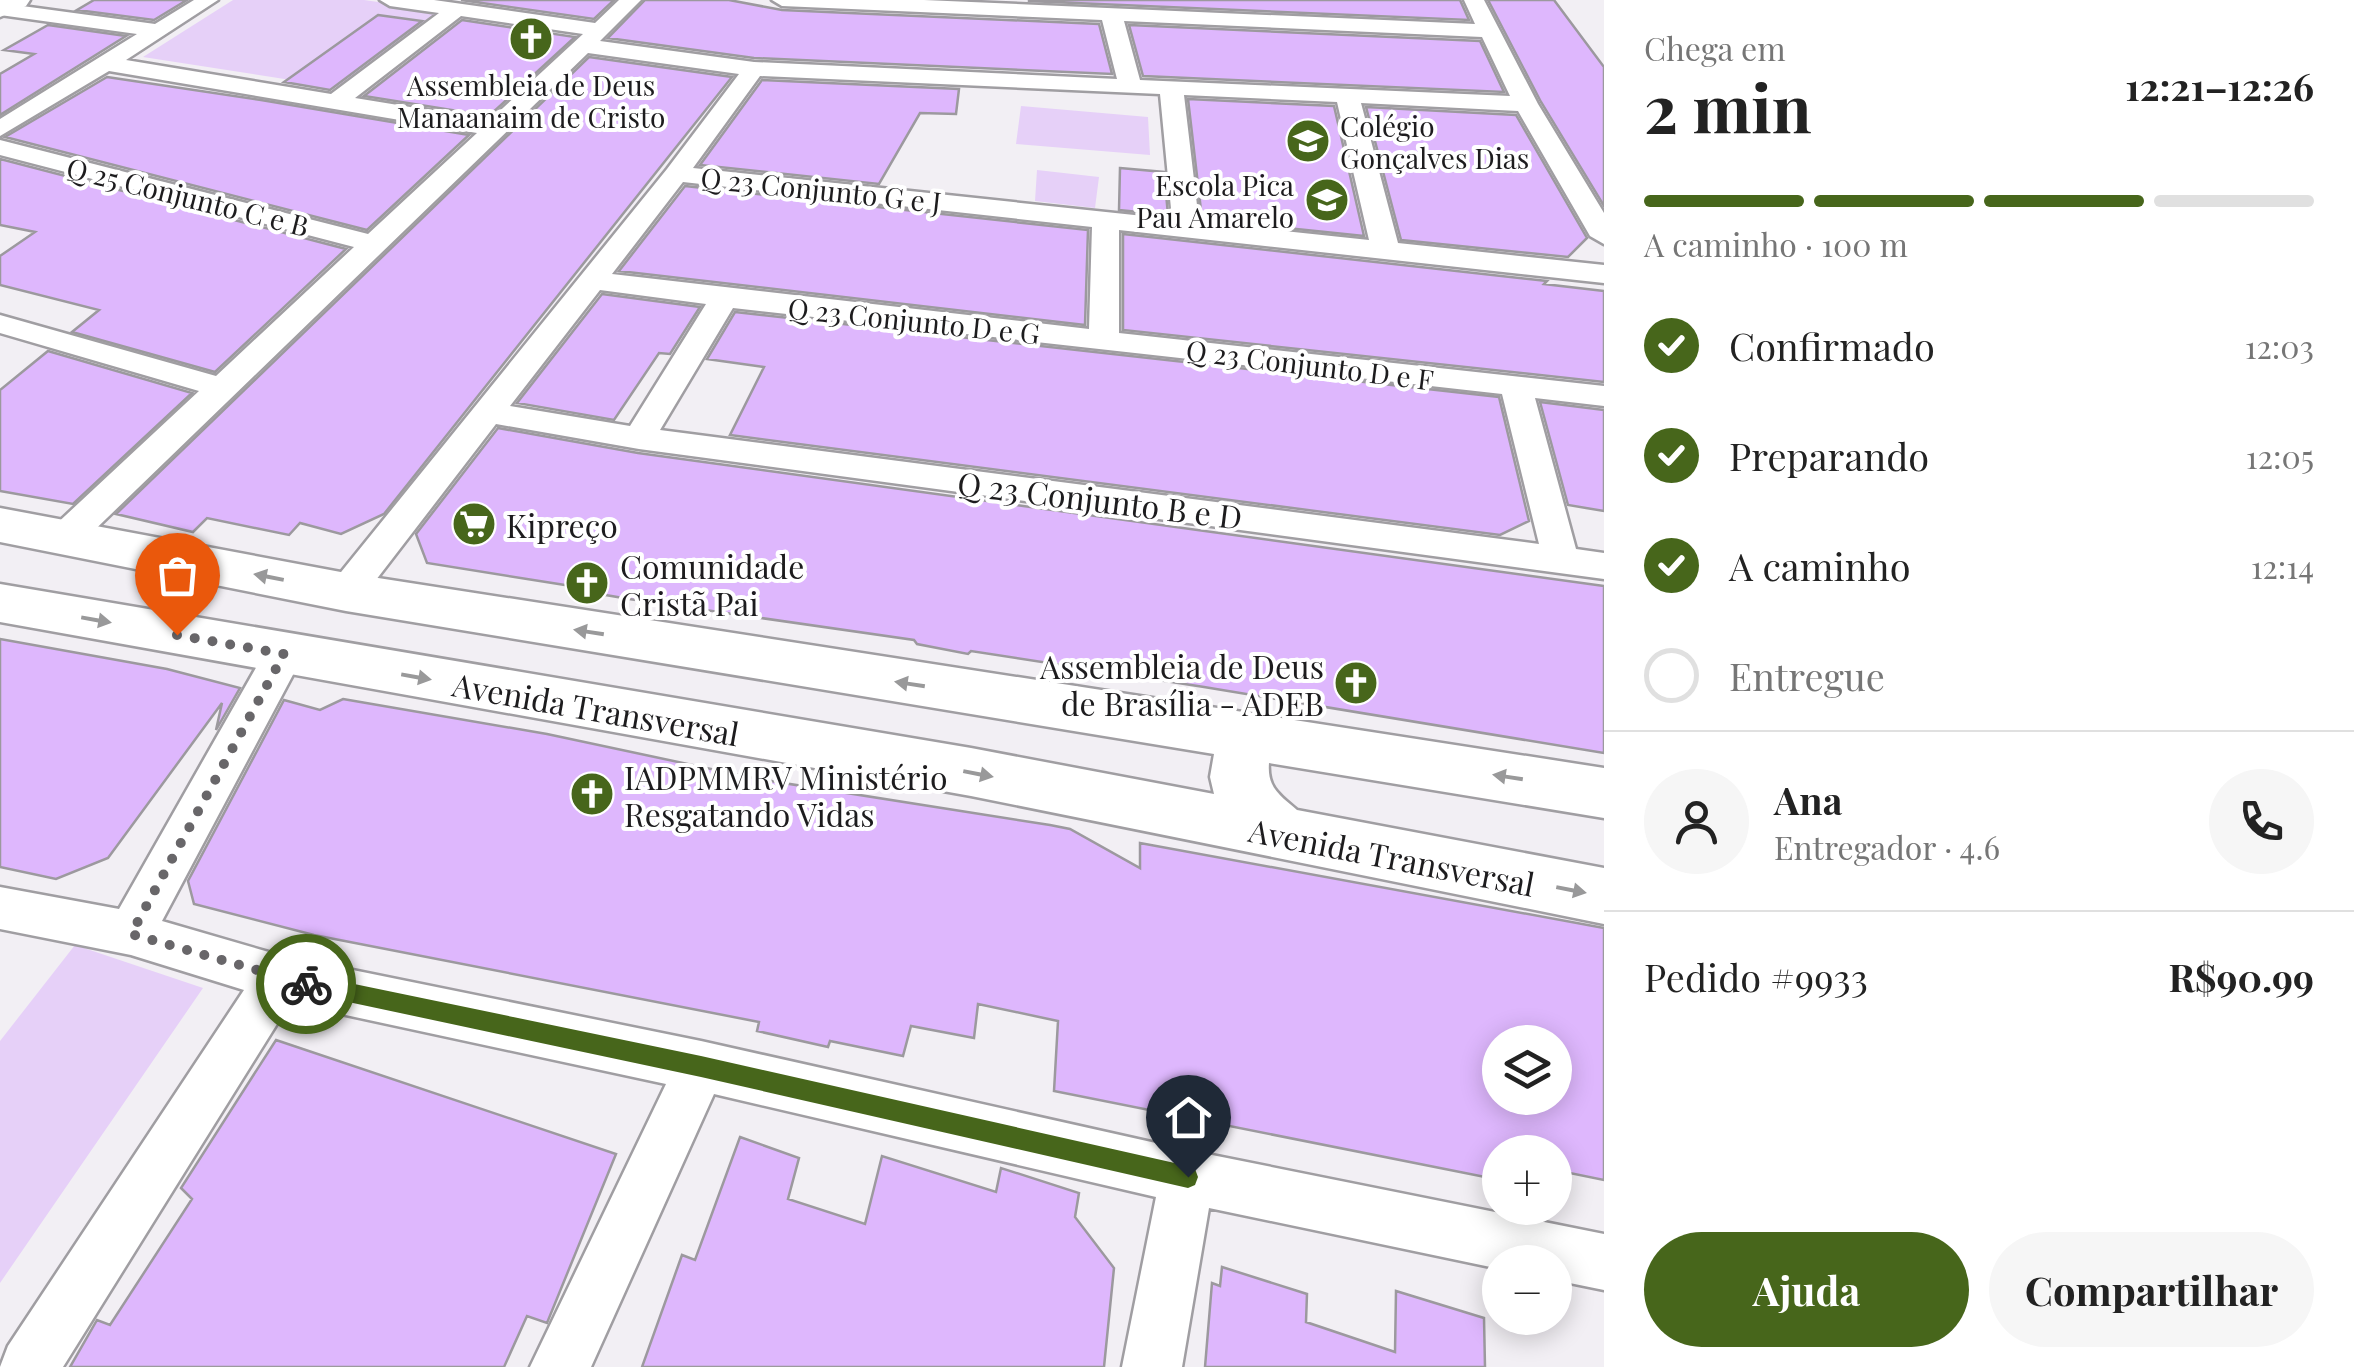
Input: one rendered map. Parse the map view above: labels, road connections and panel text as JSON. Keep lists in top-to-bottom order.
{
  "streets": {
    "street": [
      "Q 23 Conjunto G e J",
      "Q 25 Conjunto C e B",
      "Q 23 Conjunto D e G",
      "Q 23 Conjunto D e F",
      "Q 23 Conjunto B e D",
      "Avenida Transversal"
    ]
  },
  "crossings": [
    ["Q 23 Conjunto D e G", "Q 23 Conjunto D e F"]
  ],
  "places": {
    "church": [
      "Assembleia de Deus Manaanaim de Cristo",
      "Comunidade Cristã Pai",
      "Assembleia de Deus de Brasília - ADEB",
      "IADPMMRV Ministério Resgatando Vidas"
    ],
    "school or university": ["Colégio Gonçalves Dias", "Escola Pica Pau Amarelo"],
    "supermarket": ["Kipreço"]
  },
  "page": {
    "heading": ["2 min", "Chega em", "12:21–12:26"],
    "panel": [
      "Ana",
      "Entregador · 4.6",
      "Pedido #9933",
      "R$90.99"
    ],
    "bar": "A caminho · 100 m",
    "list": [
      ["Confirmado", "12:03"],
      ["Preparando", "12:05"],
      ["A caminho", "12:14"],
      "Entregue"
    ],
    "map_buttons": ["+", "−"],
    "buttons": ["Ajuda", "Compartilhar"]
  }
}
